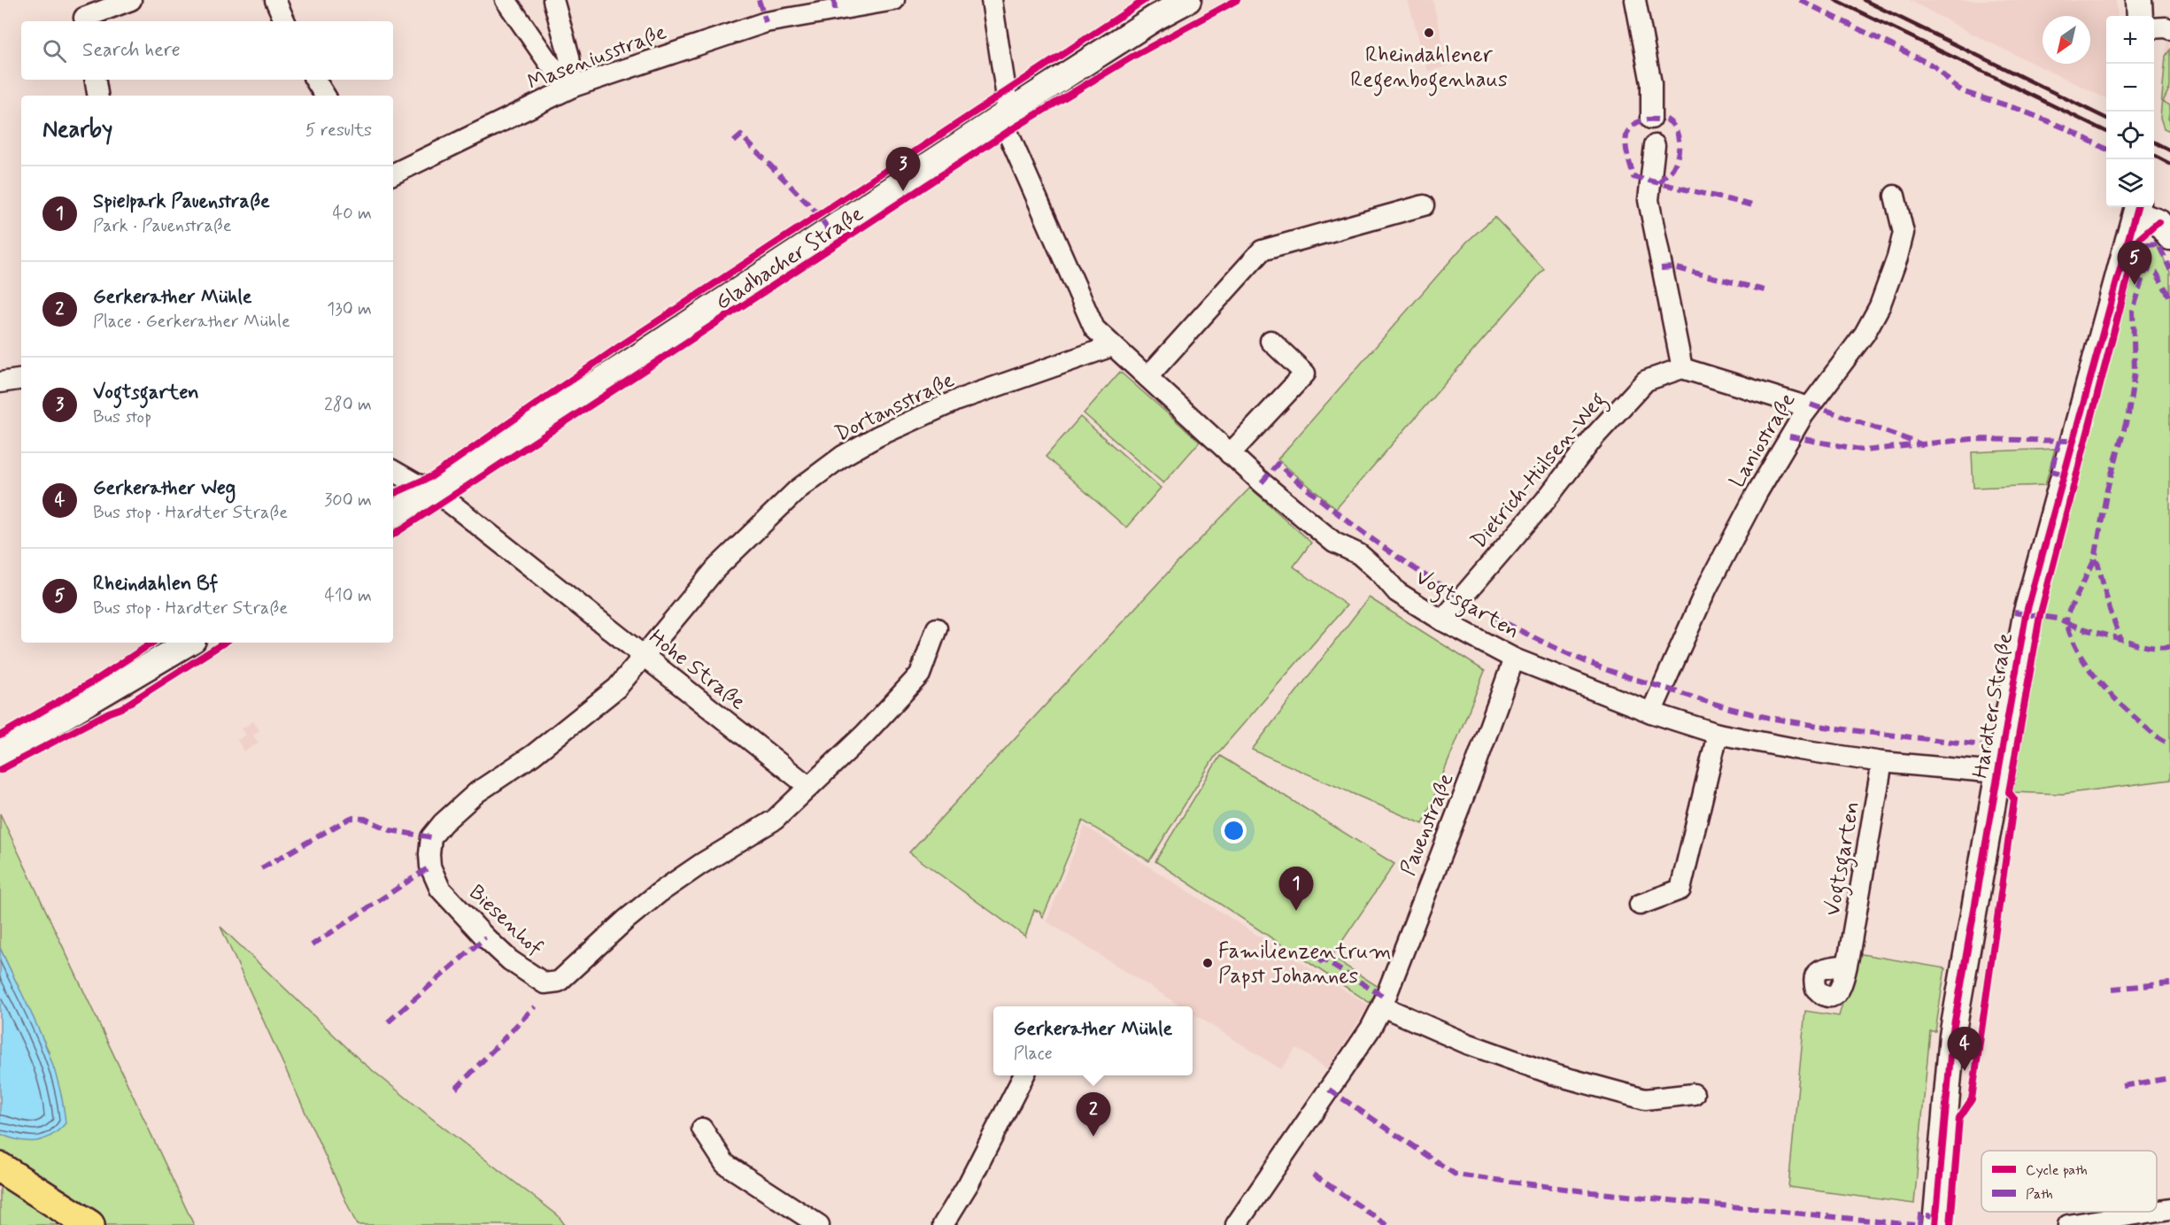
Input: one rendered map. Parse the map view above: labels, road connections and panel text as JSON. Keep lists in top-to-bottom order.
{
  "streets": {
    "street": [
      "Maseniusstraße",
      "Gladbacher Straße",
      "Dortansstraße",
      "Laniostraße",
      "Dietrich-Hülsen-Weg",
      "Vogtsgarten",
      "Hohe Straße",
      "Hardter Straße",
      "Pauenstraße",
      "Biesenhof"
    ]
  },
  "crossings": [
    ["Gladbacher Straße", "Vogtsgarten"],
    ["Gladbacher Straße", "Hohe Straße"],
    ["Dortansstraße", "Vogtsgarten"],
    ["Dortansstraße", "Hohe Straße"],
    ["Dortansstraße", "Biesenhof"],
    ["Laniostraße", "Vogtsgarten"],
    ["Dietrich-Hülsen-Weg", "Vogtsgarten"],
    ["Vogtsgarten", "Hardter Straße"],
    ["Vogtsgarten", "Pauenstraße"],
    ["Hohe Straße", "Biesenhof"]
  ],
  "places": ["Rheindahlener Regenbogenhaus", "Familienzentrum Papst Johannes"],
  "legend": ["Cycle path", "Path"],
  "north": "bottom left",
  "page": {
    "map_buttons": ["+", "−"],
    "search": "Search here",
    "heading": ["Nearby", "5 results"],
    "pins": [
      "3",
      "5",
      "1",
      "4",
      "2"
    ],
    "list": [
      {
        "mark": "1",
        "name": "Spielpark Pauenstraße",
        "note": "Park · Pauenstraße",
        "value": "40 m"
      },
      {
        "mark": "2",
        "name": "Gerkerather Mühle",
        "note": "Place · Gerkerather Mühle",
        "value": "130 m"
      },
      {
        "mark": "3",
        "name": "Vogtsgarten",
        "note": "Bus stop",
        "value": "280 m"
      },
      {
        "mark": "4",
        "name": "Gerkerather Weg",
        "note": "Bus stop · Hardter Straße",
        "value": "300 m"
      },
      {
        "mark": "5",
        "name": "Rheindahlen Bf",
        "note": "Bus stop · Hardter Straße",
        "value": "410 m"
      }
    ],
    "popup": ["Gerkerather Mühle", "Place"]
  }
}
